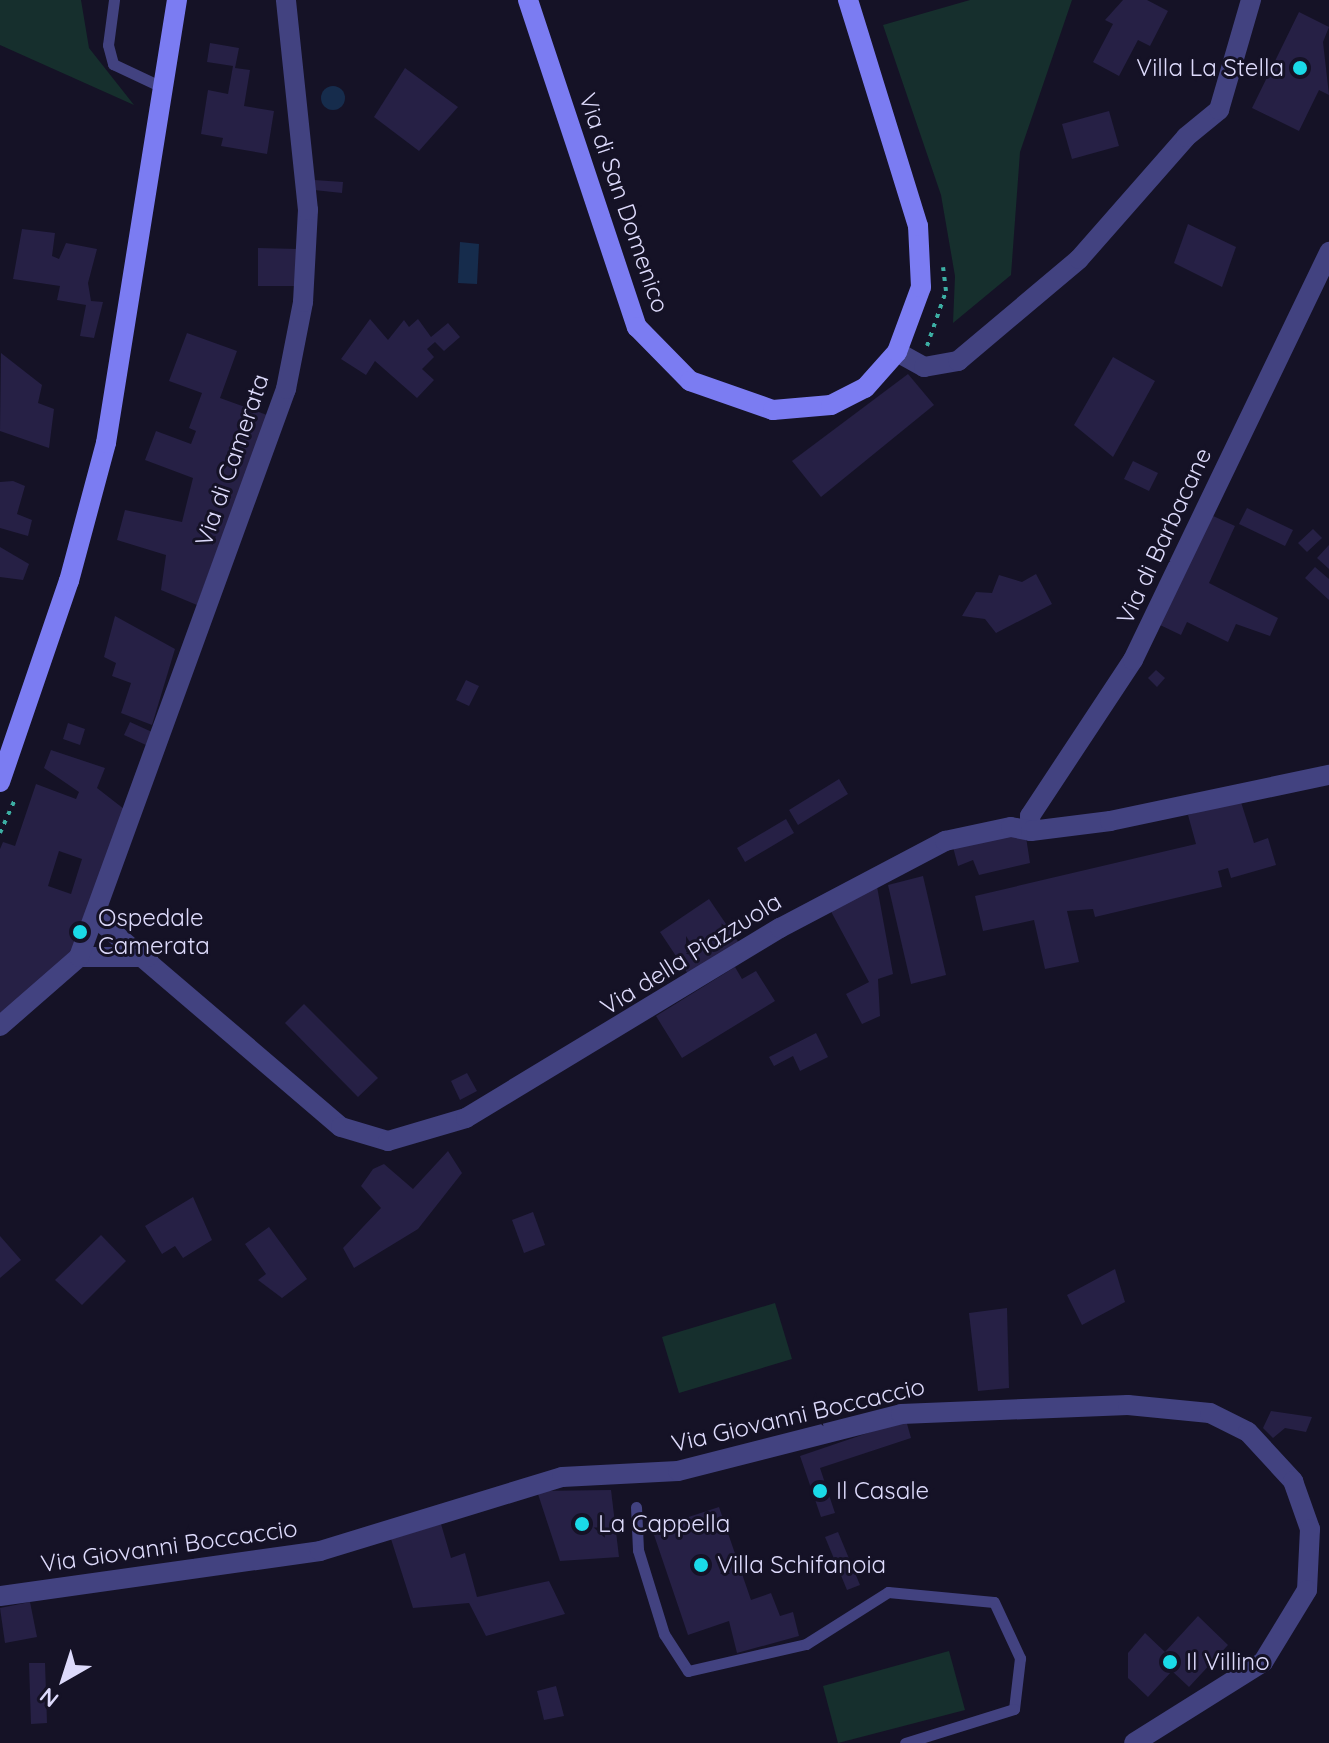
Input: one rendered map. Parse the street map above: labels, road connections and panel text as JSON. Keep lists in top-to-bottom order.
{
  "streets": {
    "main road": ["Via di San Domenico"],
    "street": [
      "Via di Camerata",
      "Via di Barbacane",
      "Via della Piazzuola",
      "Via Giovanni Boccaccio"
    ]
  },
  "crossings": [
    ["Via di Camerata", "Via della Piazzuola"],
    ["Via di Barbacane", "Via della Piazzuola"]
  ],
  "places": [
    "Villa La Stella",
    "Ospedale Camerata",
    "Il Casale",
    "La Cappella",
    "Villa Schifanoia",
    "Il Villino"
  ],
  "north": "bottom left"
}
